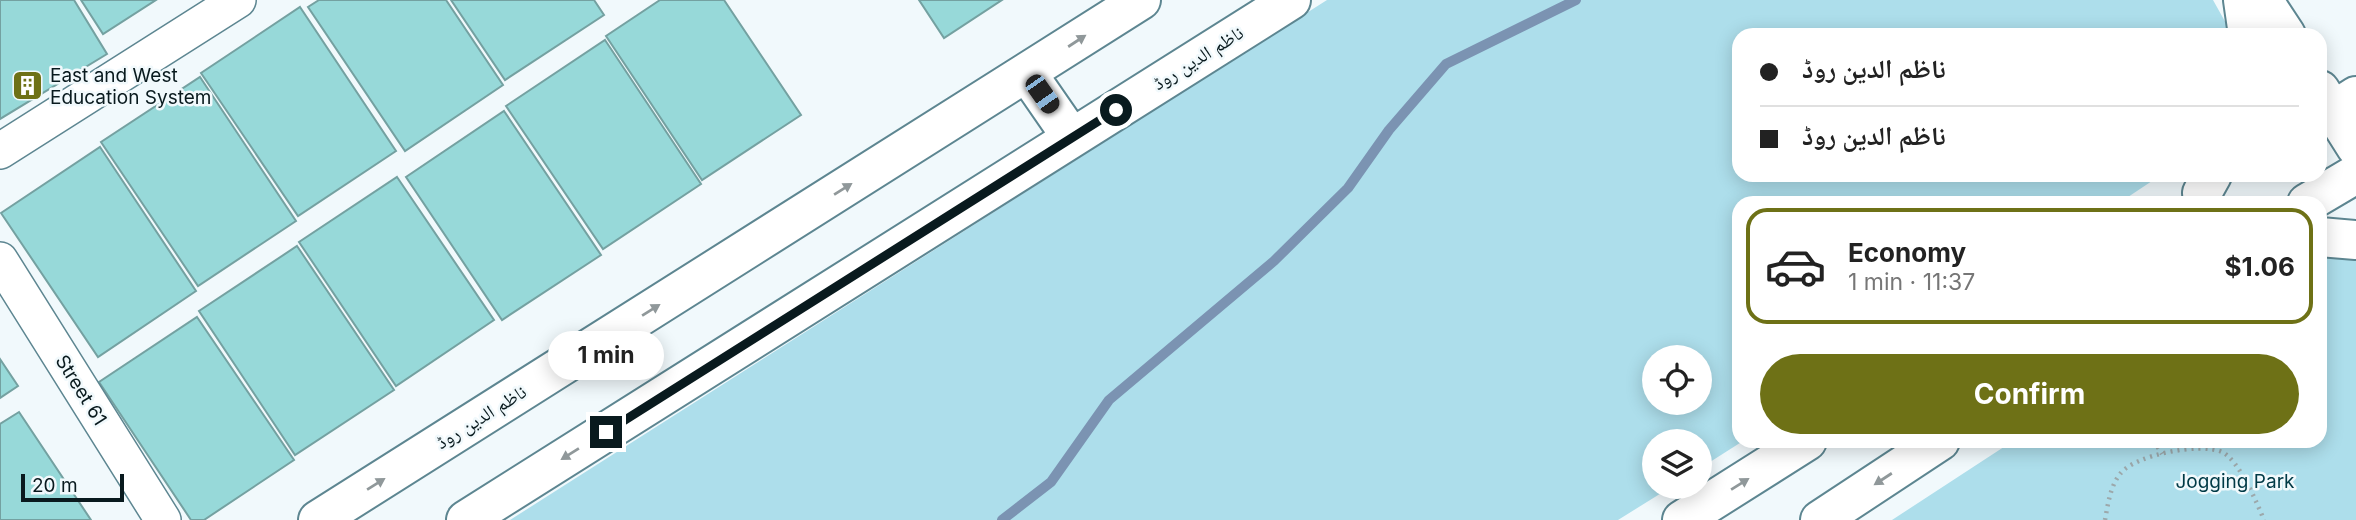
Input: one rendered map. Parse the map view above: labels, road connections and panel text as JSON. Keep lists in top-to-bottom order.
{
  "streets": {
    "main road": ["ناظم الدین روڈ"],
    "street": ["Street 61"]
  },
  "parks": ["Jogging Park"],
  "places": {
    "building": ["East and West Education System"]
  },
  "scale_bar": "20 m",
  "page": {
    "banner": ["ناظم الدین روڈ", "ناظم الدین روڈ"],
    "list": [
      {
        "name": "Economy",
        "note": "1 min · 11:37",
        "value": "$1.06"
      }
    ],
    "bubble": "1 min",
    "buttons": "Confirm",
    "scale": "20 m"
  }
}
